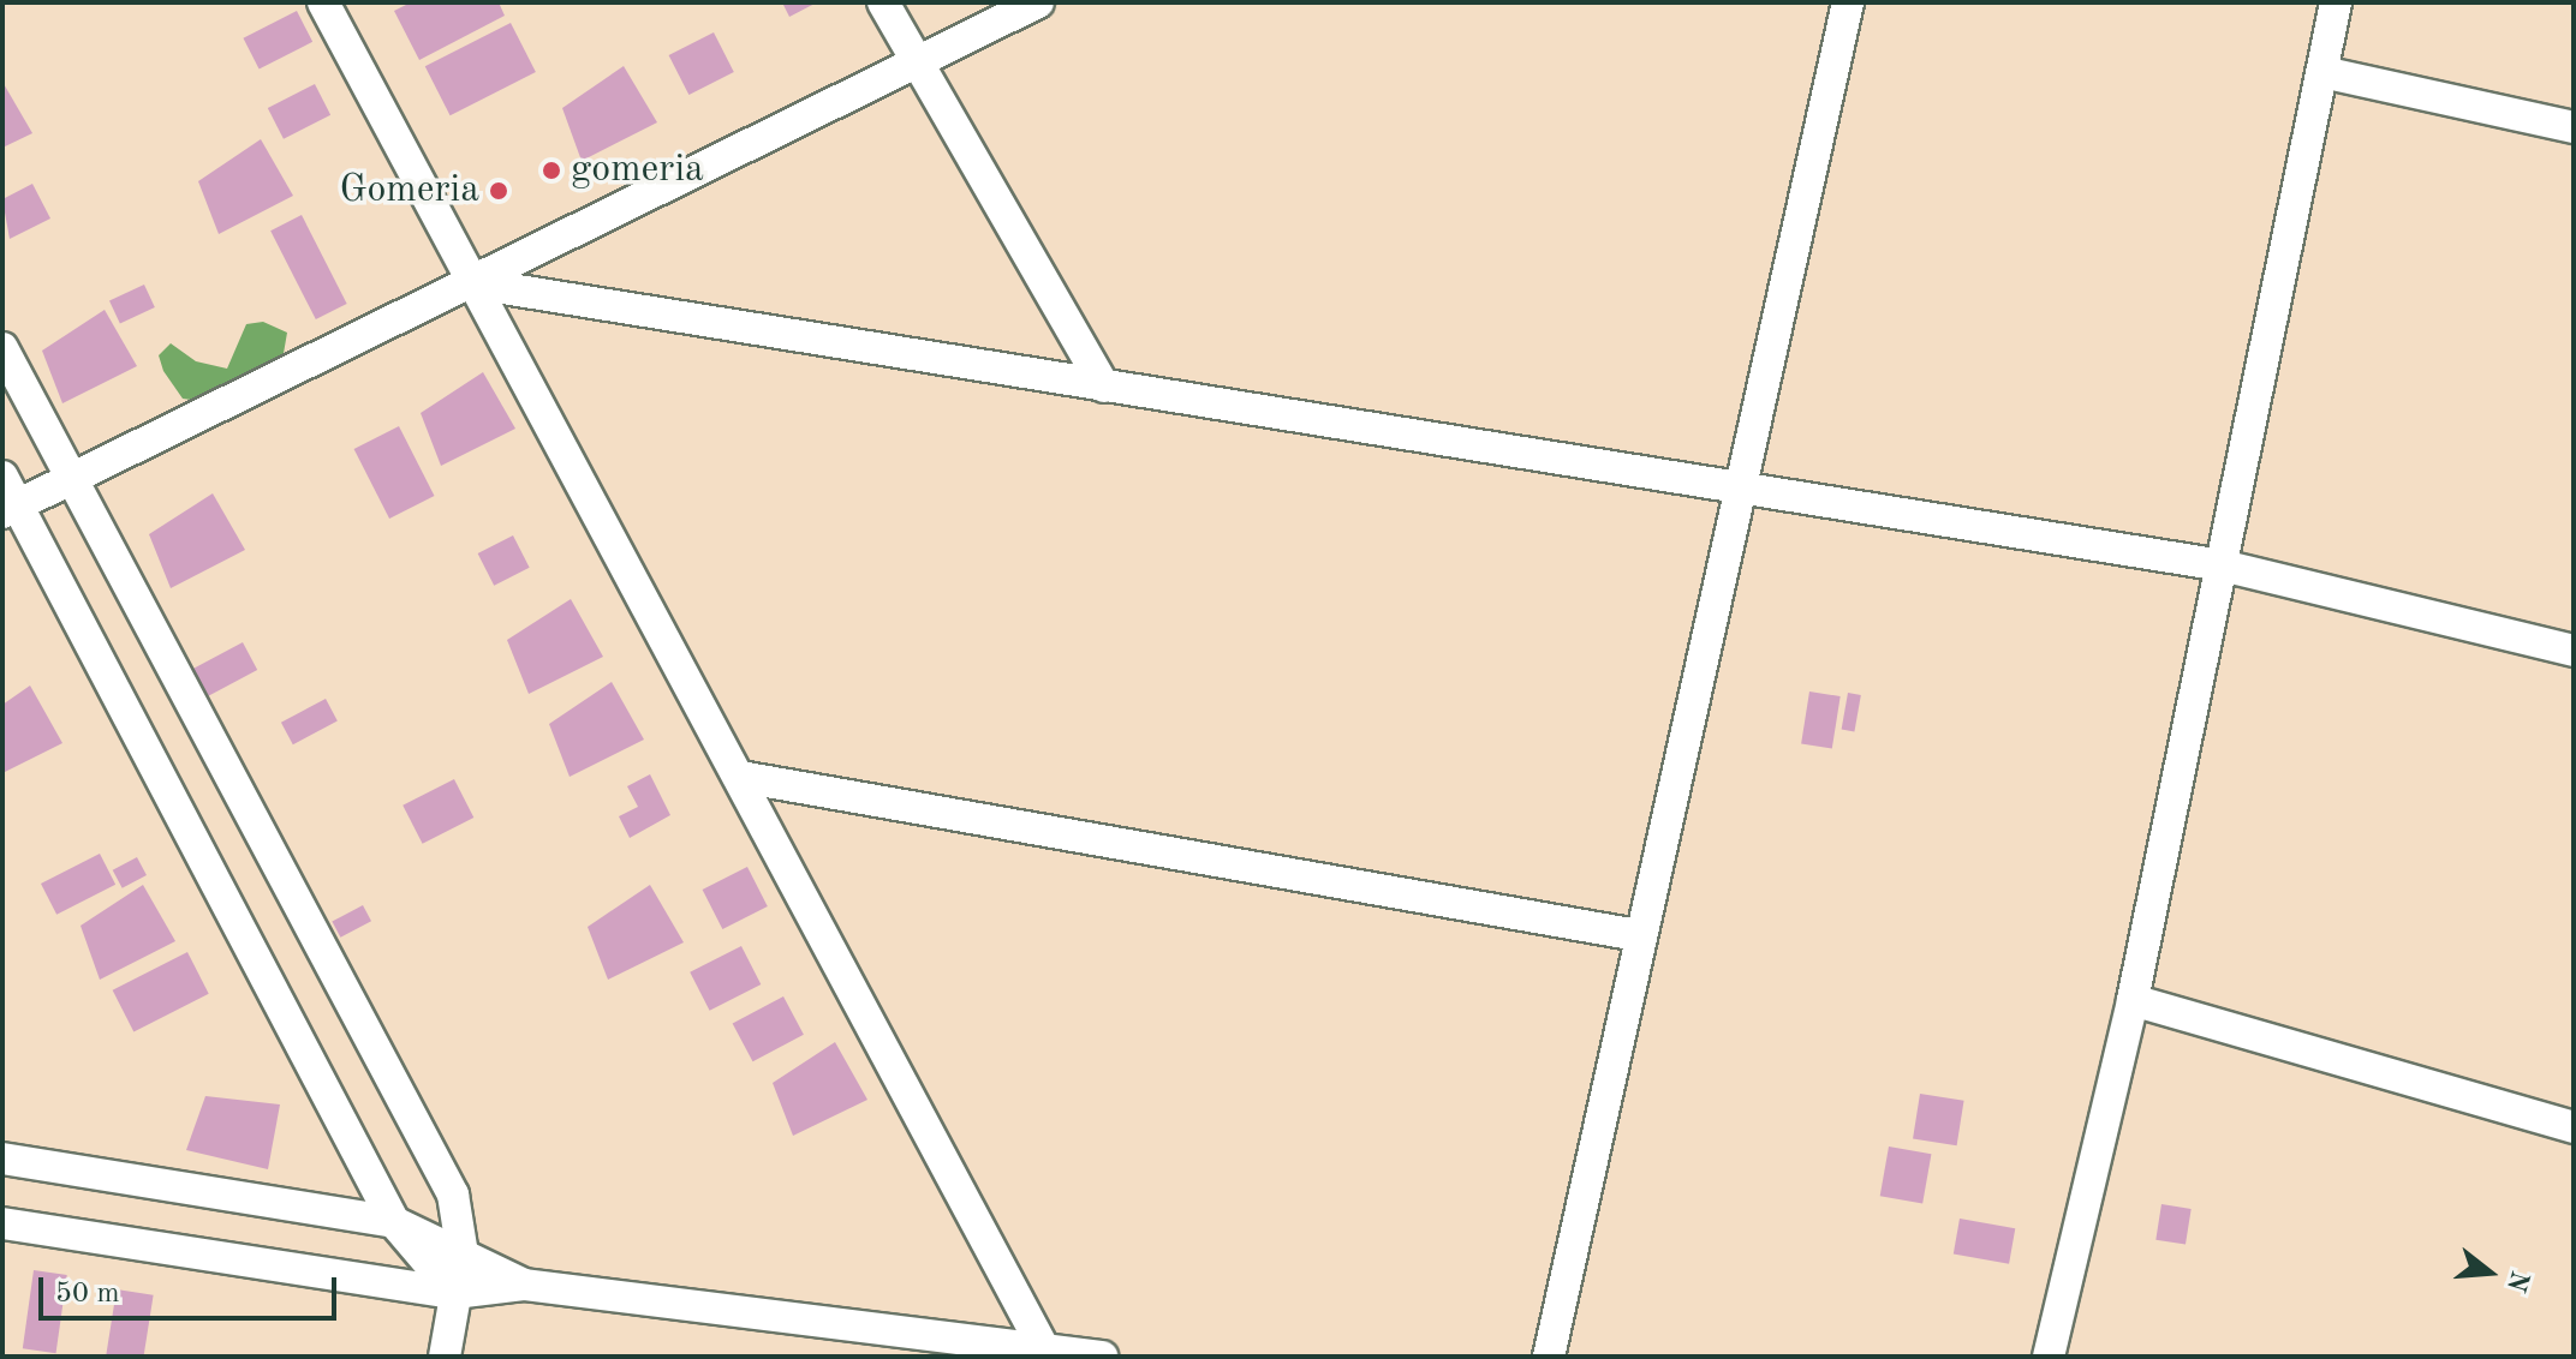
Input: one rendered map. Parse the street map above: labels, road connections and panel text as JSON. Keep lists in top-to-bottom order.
{
  "places": ["gomeria", "Gomeria"],
  "scale_bar": "50 m",
  "north": "right"
}
